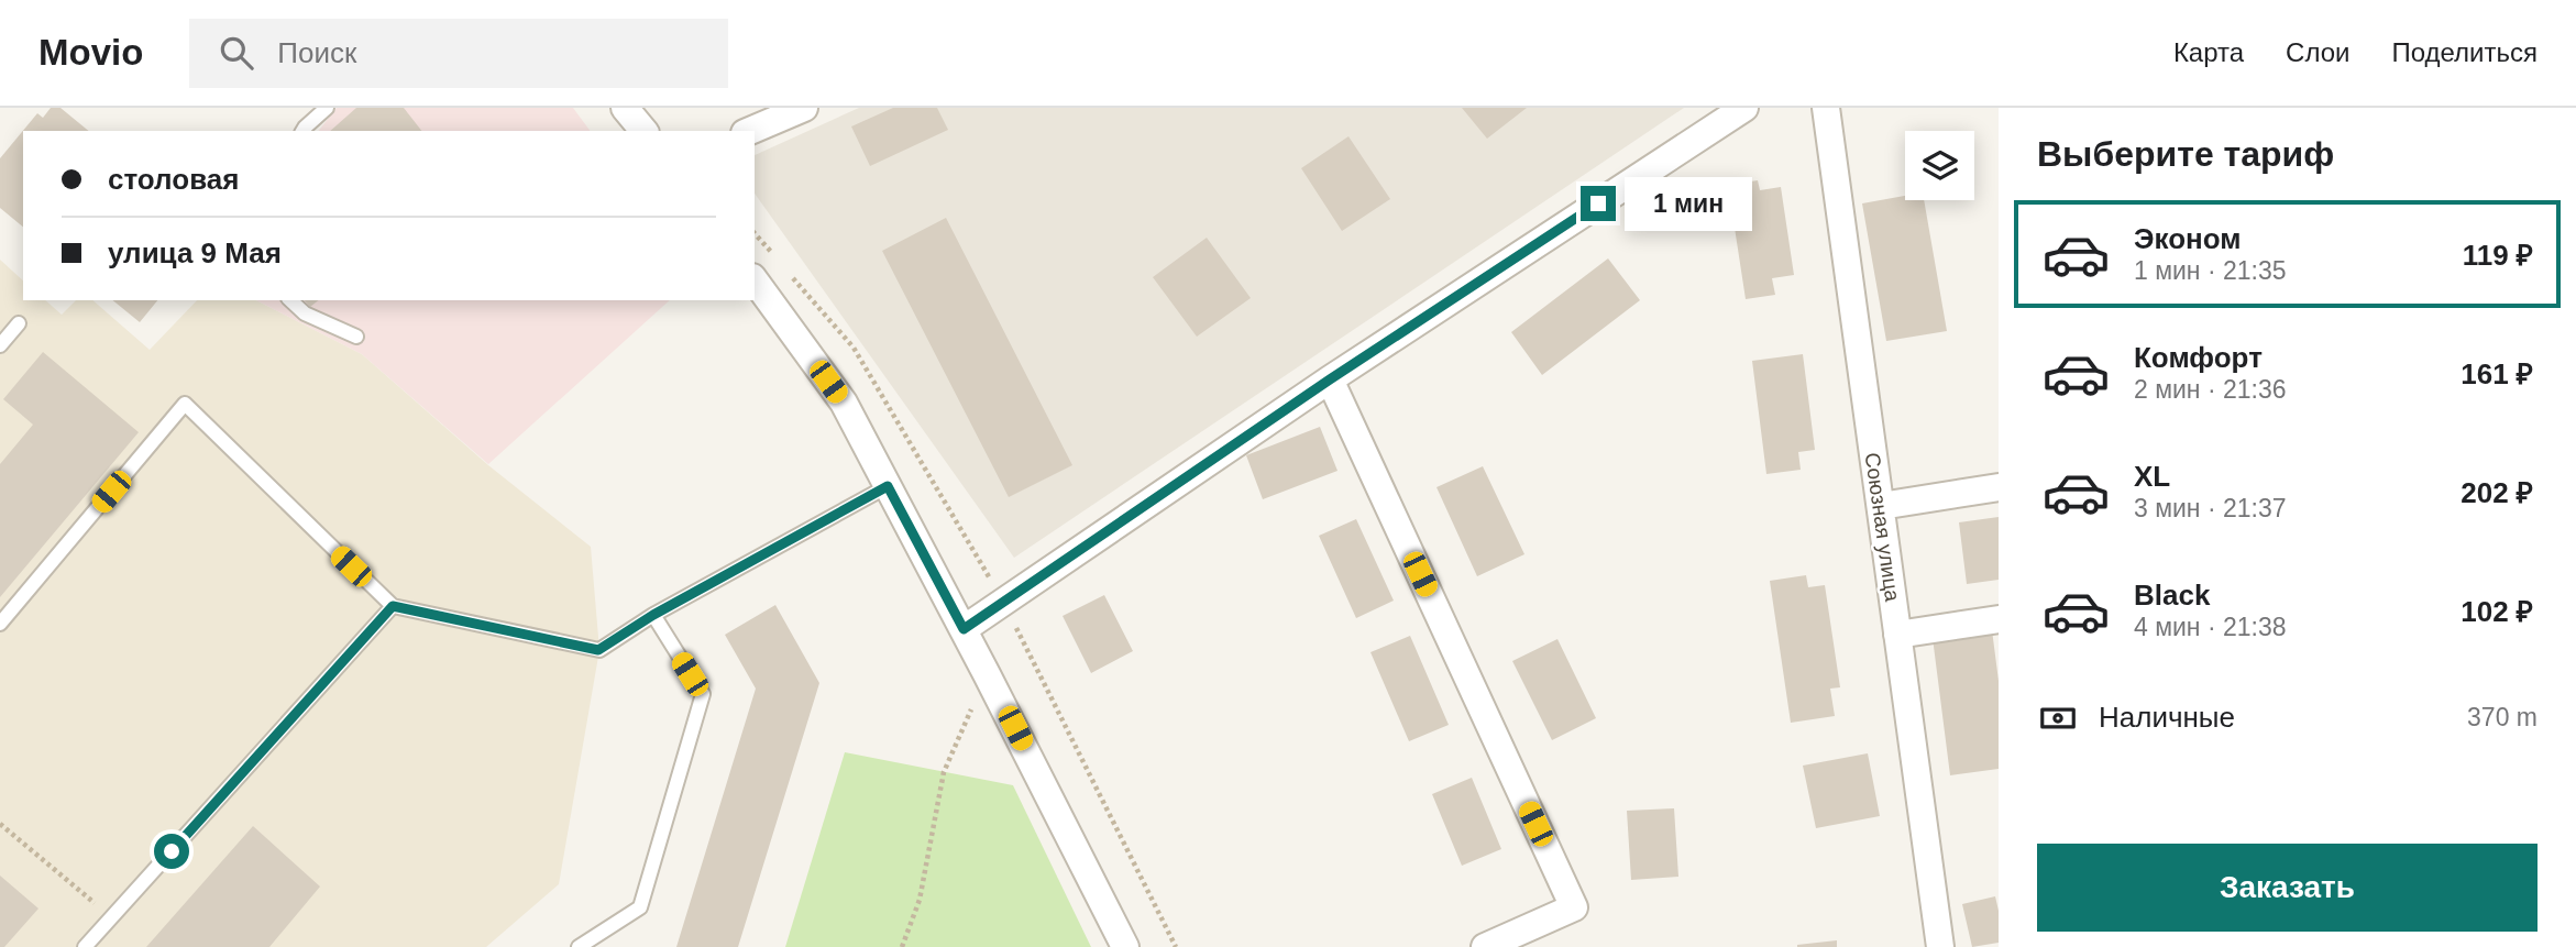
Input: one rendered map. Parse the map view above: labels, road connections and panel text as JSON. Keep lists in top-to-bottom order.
{
  "streets": {
    "street": ["Союзная улица"]
  },
  "page": {
    "header": "Movio",
    "search": "Поиск",
    "nav": ["Карта", "Слои", "Поделиться"],
    "heading": "Выберите тариф",
    "banner": ["столовая", "улица 9 Мая"],
    "bubble": "1 мин",
    "list": [
      {
        "name": "Эконом",
        "note": "1 мин · 21:35",
        "value": "119 ₽"
      },
      {
        "name": "Комфорт",
        "note": "2 мин · 21:36",
        "value": "161 ₽"
      },
      {
        "name": "XL",
        "note": "3 мин · 21:37",
        "value": "202 ₽"
      },
      {
        "name": "Black",
        "note": "4 мин · 21:38",
        "value": "102 ₽"
      }
    ],
    "pay": ["Наличные", "370 m"],
    "buttons": "Заказать"
  }
}
